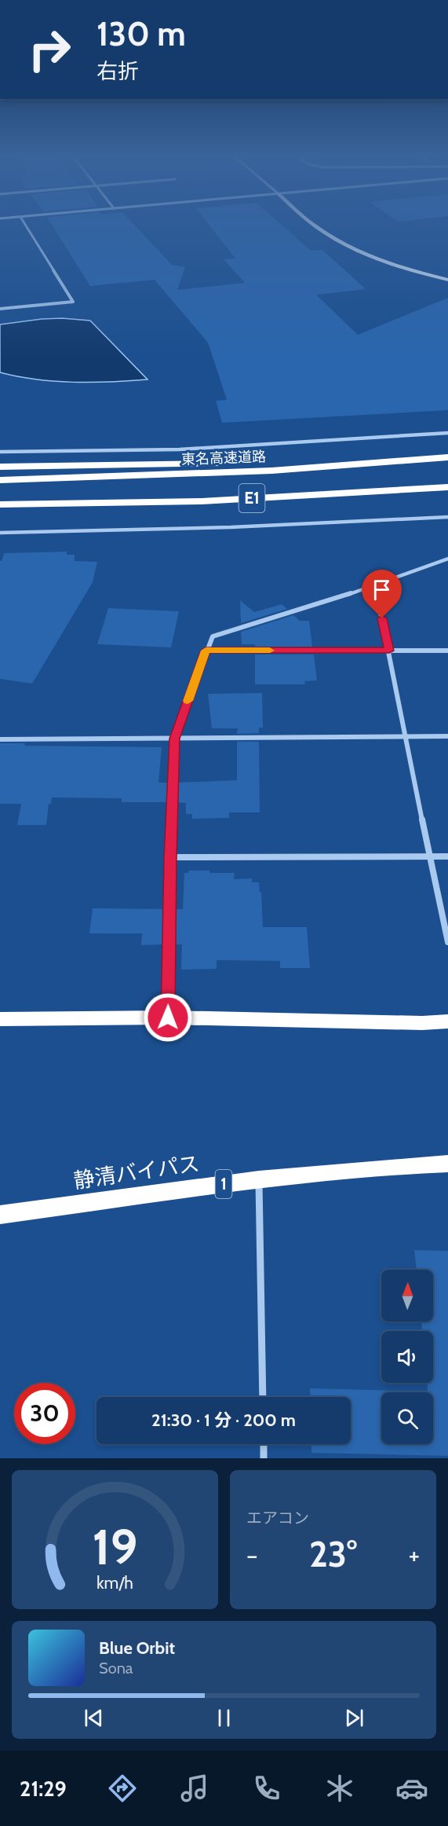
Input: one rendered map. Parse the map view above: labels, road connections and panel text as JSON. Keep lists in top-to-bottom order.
{
  "streets": {
    "highway": [
      "東名高速道路",
      "E1",
      "静清バイパス",
      "1"
    ]
  },
  "north": "top",
  "page": {
    "turn": ["130 m", "右折"],
    "limit": "30",
    "trip": "21:30 · 1 分 · 200 m",
    "tile": "エアコン",
    "heat": ["−", "23°", "+"],
    "song": ["Blue Orbit", "Sona"],
    "tabs": "21:29",
    "gauge": ["19", "km/h"]
  }
}
